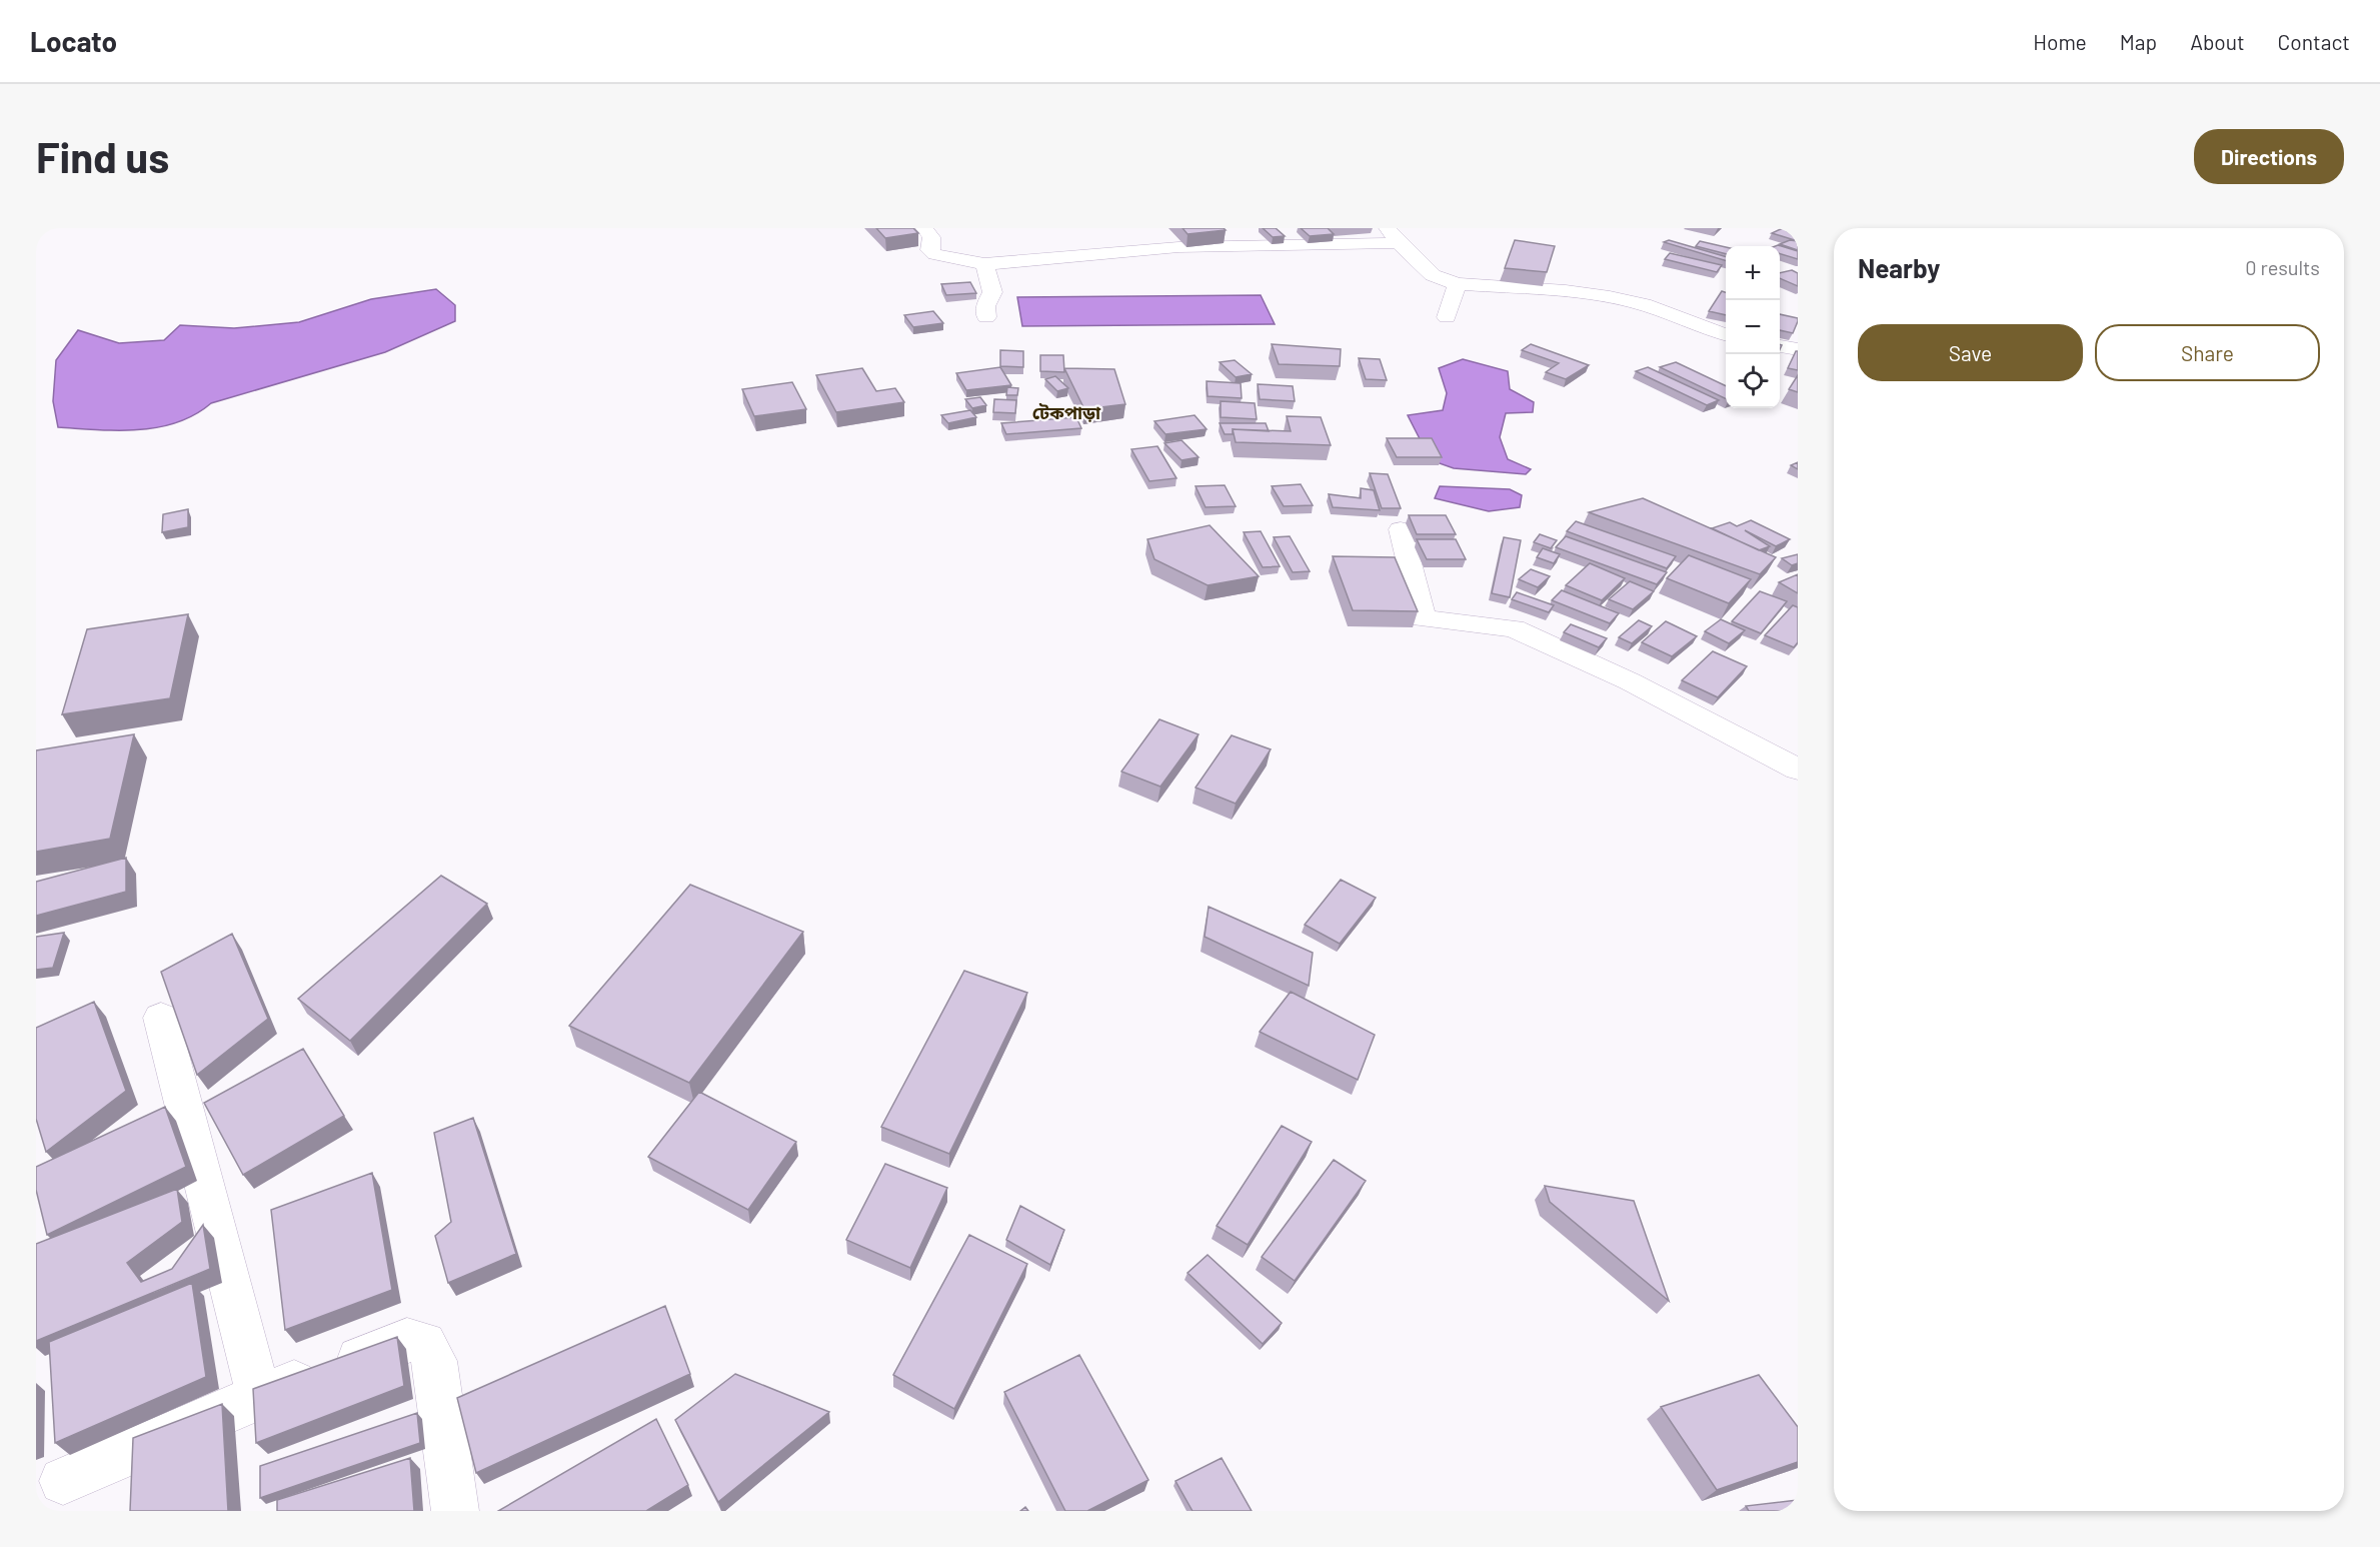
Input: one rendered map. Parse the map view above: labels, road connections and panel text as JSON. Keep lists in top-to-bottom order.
{
  "districts": ["টেকপাড়া"],
  "page": {
    "header": "Locato",
    "nav": [
      "Home",
      "Map",
      "About",
      "Contact"
    ],
    "buttons": [
      "Directions",
      ["Save", "Share"]
    ],
    "title": "Find us",
    "heading": ["Nearby", "0 results"],
    "map_buttons": ["+", "−"]
  }
}
